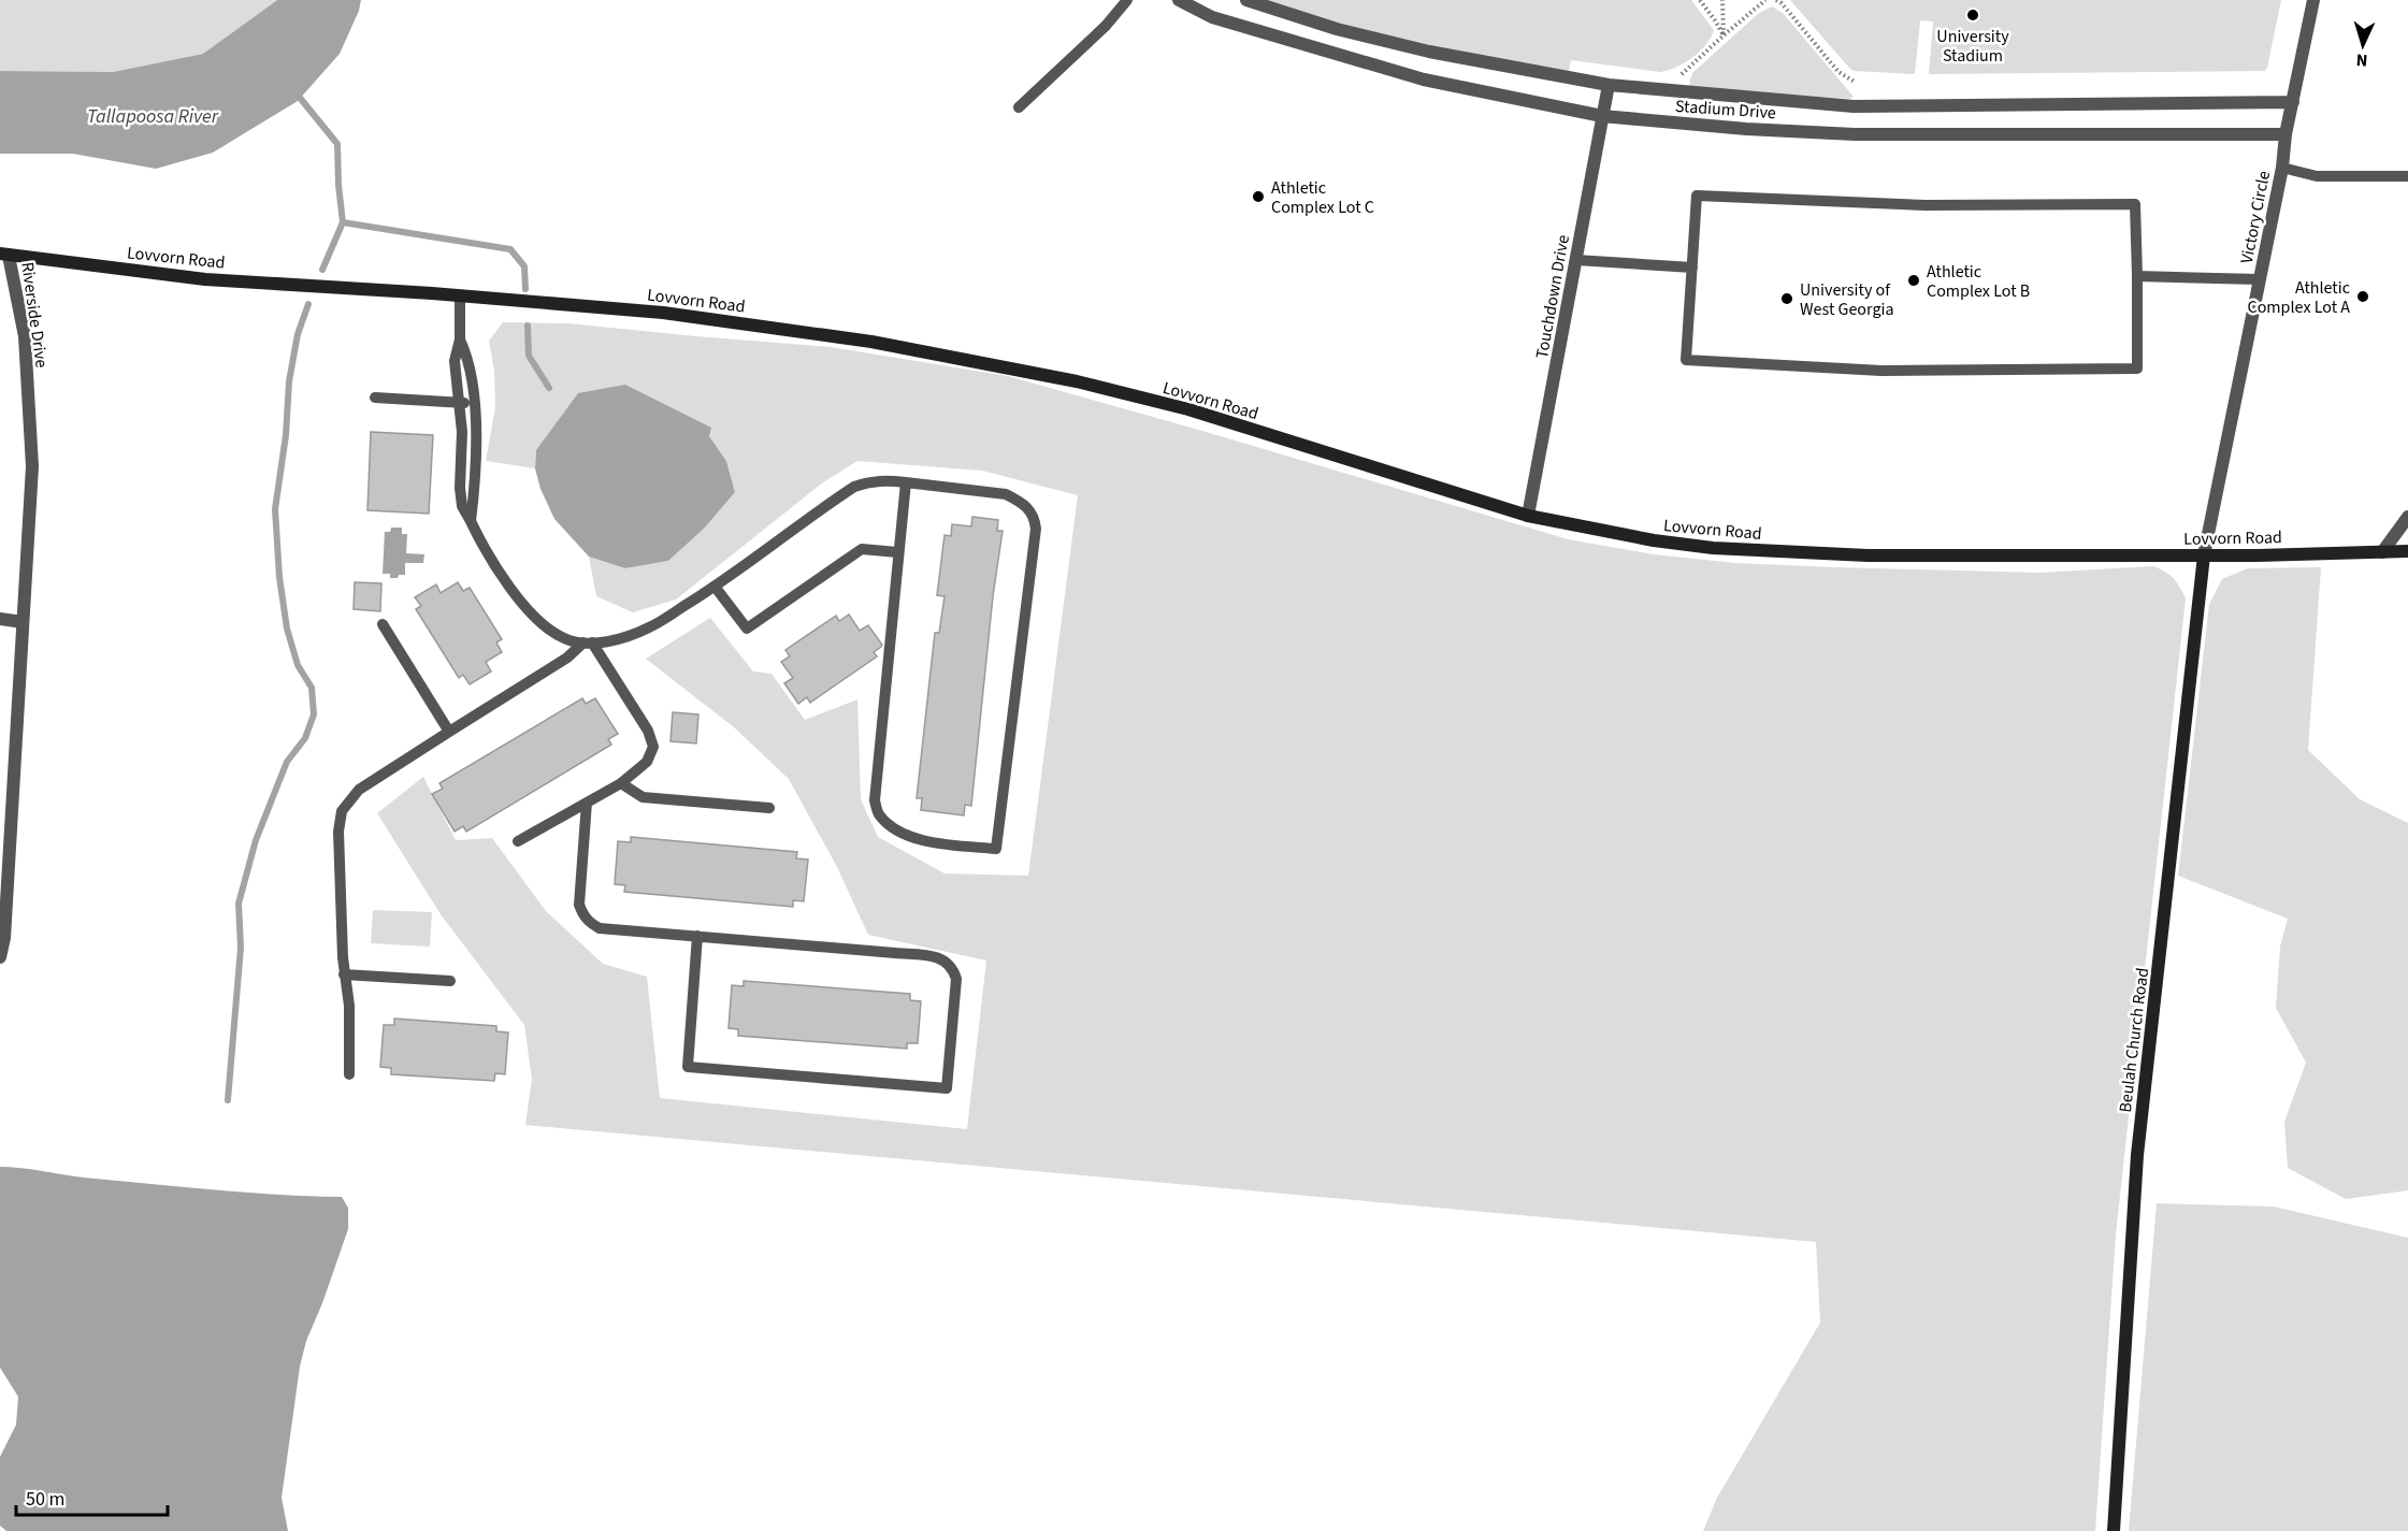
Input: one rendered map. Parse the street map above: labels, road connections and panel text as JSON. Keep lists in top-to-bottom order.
{
  "streets": {
    "street": [
      "Stadium Drive",
      "Victory Circle",
      "Lovvorn Road",
      "Touchdown Drive",
      "Riverside Drive",
      "Beulah Church Road"
    ]
  },
  "crossings": [
    ["Stadium Drive", "Victory Circle"],
    ["Stadium Drive", "Touchdown Drive"],
    ["Victory Circle", "Lovvorn Road"],
    ["Victory Circle", "Beulah Church Road"],
    ["Lovvorn Road", "Touchdown Drive"],
    ["Lovvorn Road", "Riverside Drive"],
    ["Lovvorn Road", "Beulah Church Road"]
  ],
  "water": ["Tallapoosa River"],
  "places": [
    "University Stadium",
    "Athletic Complex Lot C",
    "Athletic Complex Lot B",
    "Athletic Complex Lot A",
    "University of West Georgia"
  ],
  "scale_bar": "50 m",
  "north": "bottom"
}
